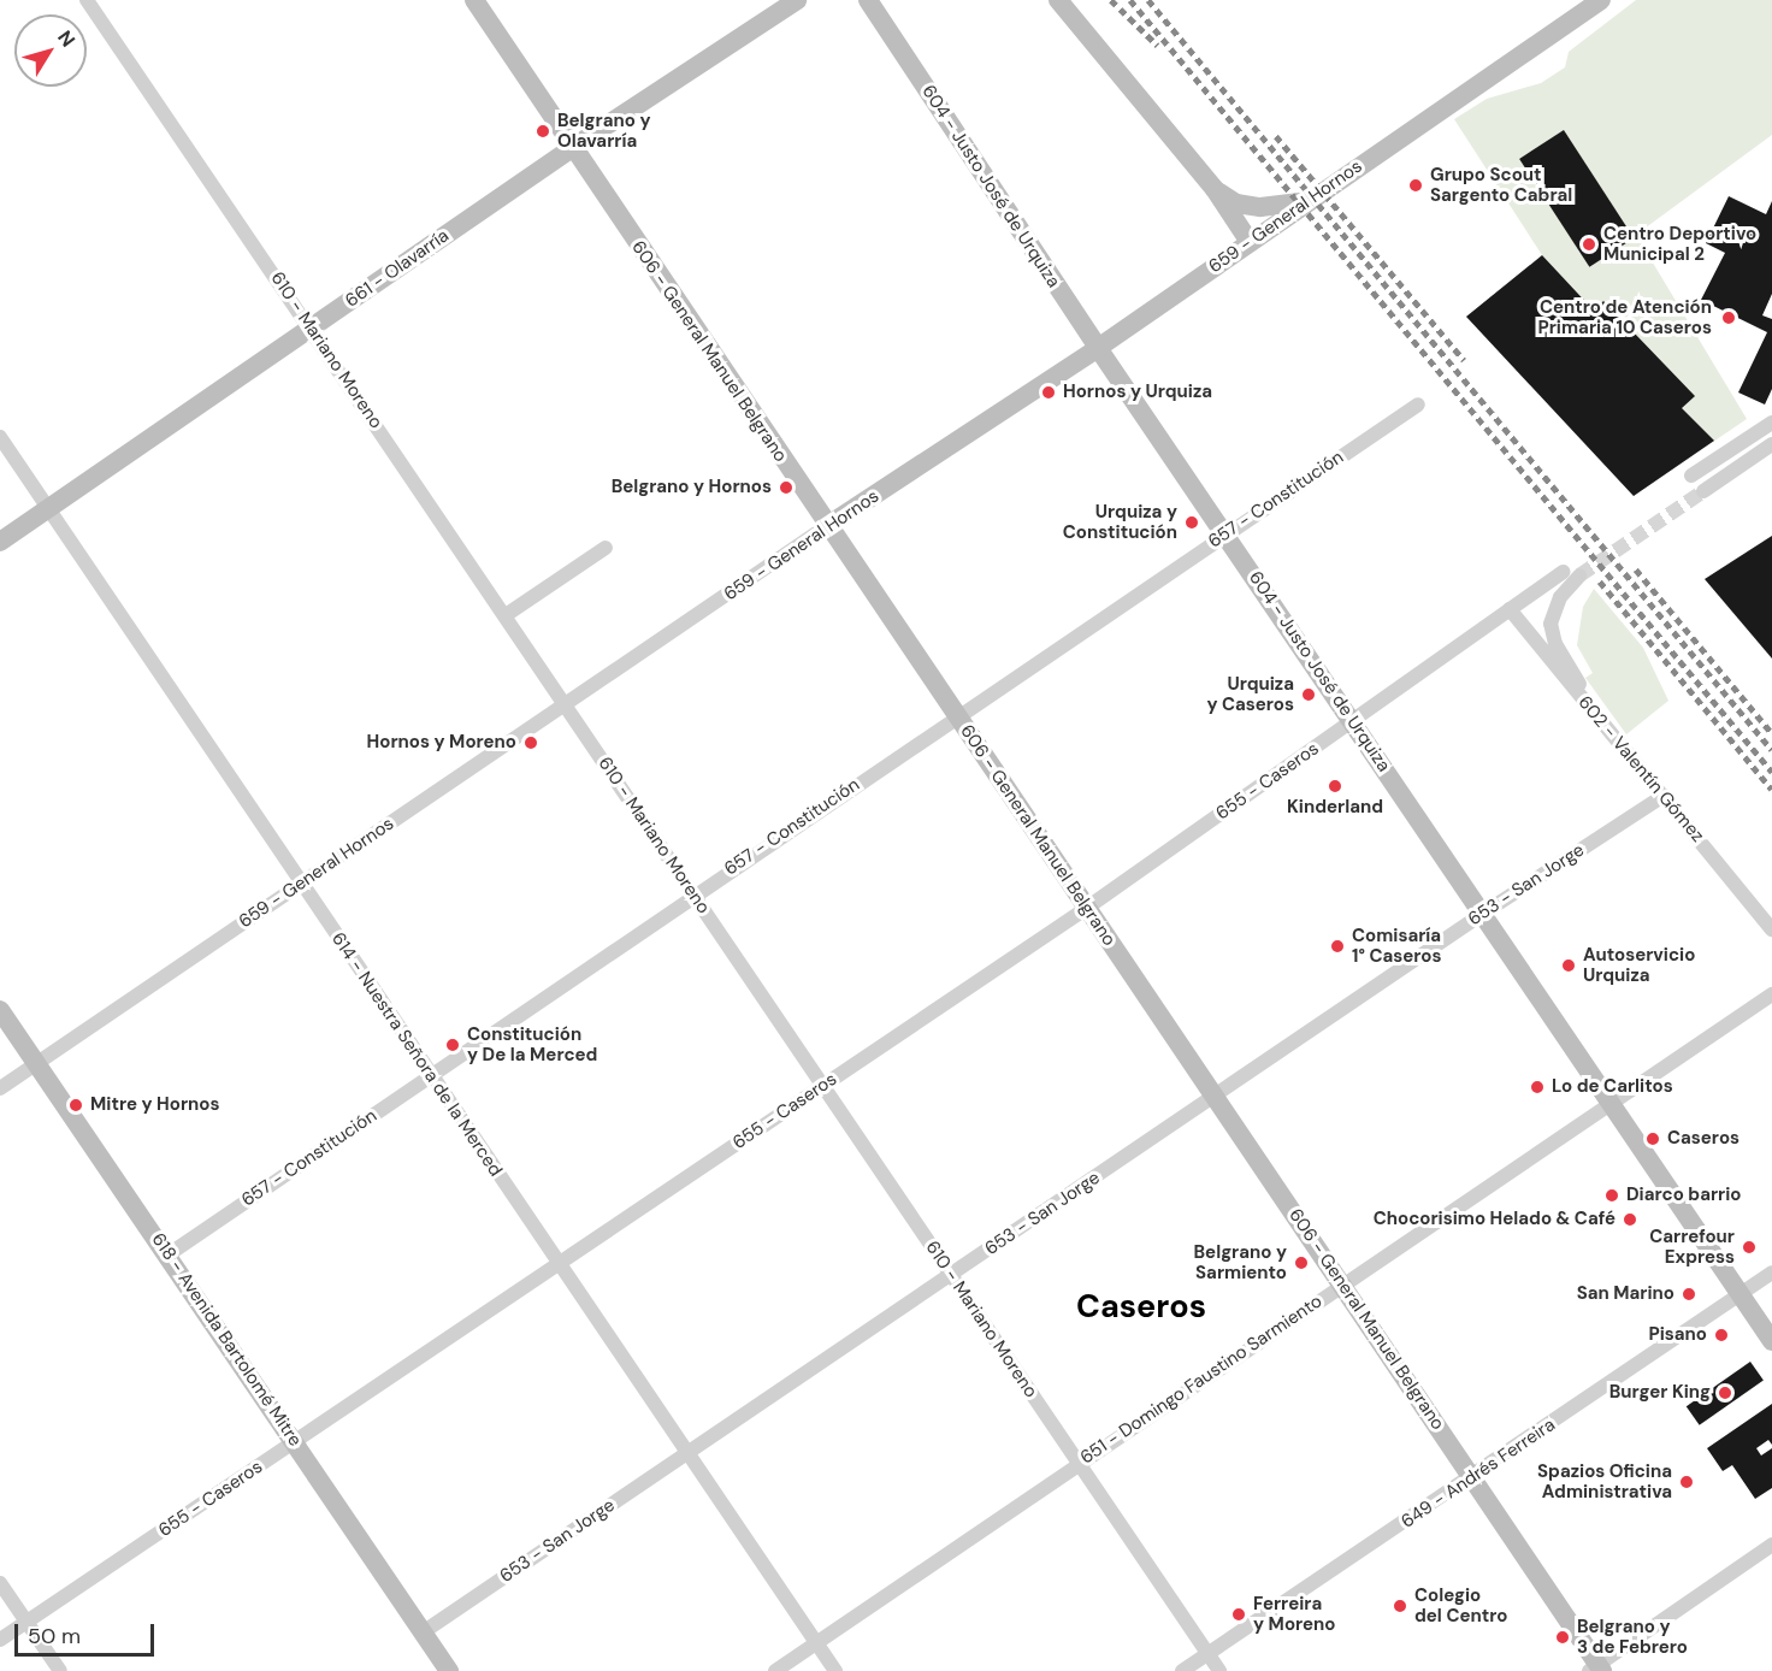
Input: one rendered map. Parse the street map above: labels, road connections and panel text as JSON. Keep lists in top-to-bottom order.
{
  "streets": {
    "street": [
      "604 - Justo José de Urquiza",
      "659 - General Hornos",
      "661 - Olavarría",
      "610 - Mariano Moreno",
      "606 - General Manuel Belgrano",
      "657 - Constitución",
      "602 - Valentín Gómez",
      "655 - Caseros",
      "653 - San Jorge",
      "614 - Nuestra Señora de la Merced",
      "618 - Avenida Bartolomé Mitre",
      "651 - Domingo Faustino Sarmiento",
      "649 - Andrés Ferreira"
    ]
  },
  "crossings": [
    ["604 - Justo José de Urquiza", "659 - General Hornos"],
    ["604 - Justo José de Urquiza", "657 - Constitución"],
    ["604 - Justo José de Urquiza", "655 - Caseros"],
    ["604 - Justo José de Urquiza", "653 - San Jorge"],
    ["604 - Justo José de Urquiza", "651 - Domingo Faustino Sarmiento"],
    ["604 - Justo José de Urquiza", "649 - Andrés Ferreira"],
    ["659 - General Hornos", "610 - Mariano Moreno"],
    ["659 - General Hornos", "606 - General Manuel Belgrano"],
    ["659 - General Hornos", "614 - Nuestra Señora de la Merced"],
    ["659 - General Hornos", "618 - Avenida Bartolomé Mitre"],
    ["661 - Olavarría", "610 - Mariano Moreno"],
    ["661 - Olavarría", "606 - General Manuel Belgrano"],
    ["661 - Olavarría", "614 - Nuestra Señora de la Merced"],
    ["610 - Mariano Moreno", "657 - Constitución"],
    ["610 - Mariano Moreno", "655 - Caseros"],
    ["610 - Mariano Moreno", "653 - San Jorge"],
    ["610 - Mariano Moreno", "651 - Domingo Faustino Sarmiento"],
    ["610 - Mariano Moreno", "649 - Andrés Ferreira"],
    ["606 - General Manuel Belgrano", "657 - Constitución"],
    ["606 - General Manuel Belgrano", "655 - Caseros"],
    ["606 - General Manuel Belgrano", "653 - San Jorge"],
    ["606 - General Manuel Belgrano", "651 - Domingo Faustino Sarmiento"],
    ["606 - General Manuel Belgrano", "649 - Andrés Ferreira"],
    ["657 - Constitución", "614 - Nuestra Señora de la Merced"],
    ["657 - Constitución", "618 - Avenida Bartolomé Mitre"],
    ["602 - Valentín Gómez", "655 - Caseros"],
    ["602 - Valentín Gómez", "653 - San Jorge"],
    ["655 - Caseros", "614 - Nuestra Señora de la Merced"],
    ["655 - Caseros", "618 - Avenida Bartolomé Mitre"],
    ["653 - San Jorge", "614 - Nuestra Señora de la Merced"],
    ["653 - San Jorge", "618 - Avenida Bartolomé Mitre"],
    ["614 - Nuestra Señora de la Merced", "651 - Domingo Faustino Sarmiento"]
  ],
  "districts": ["Caseros"],
  "places": [
    "Belgrano y Olavarría",
    "Grupo Scout Sargento Cabral",
    "Centro Deportivo Municipal 2",
    "Centro de Atención Primaria 10 Caseros",
    "Hornos y Urquiza",
    "Belgrano y Hornos",
    "Urquiza y Constitución",
    "Urquiza y Caseros",
    "Hornos y Moreno",
    "Kinderland",
    "Comisaría 1° Caseros",
    "Autoservicio Urquiza",
    "Constitución y De la Merced",
    "Lo de Carlitos",
    "Mitre y Hornos",
    "Caseros",
    "Diarco barrio",
    "Chocorisimo Helado & Café",
    "Carrefour Express",
    "Belgrano y Sarmiento",
    "San Marino",
    "Pisano",
    "Burger King",
    "Spazios Oficina Administrativa",
    "Colegio del Centro",
    "Ferreira y Moreno",
    "Belgrano y 3 de Febrero"
  ],
  "scale_bar": "50 m",
  "north": "top right"
}
